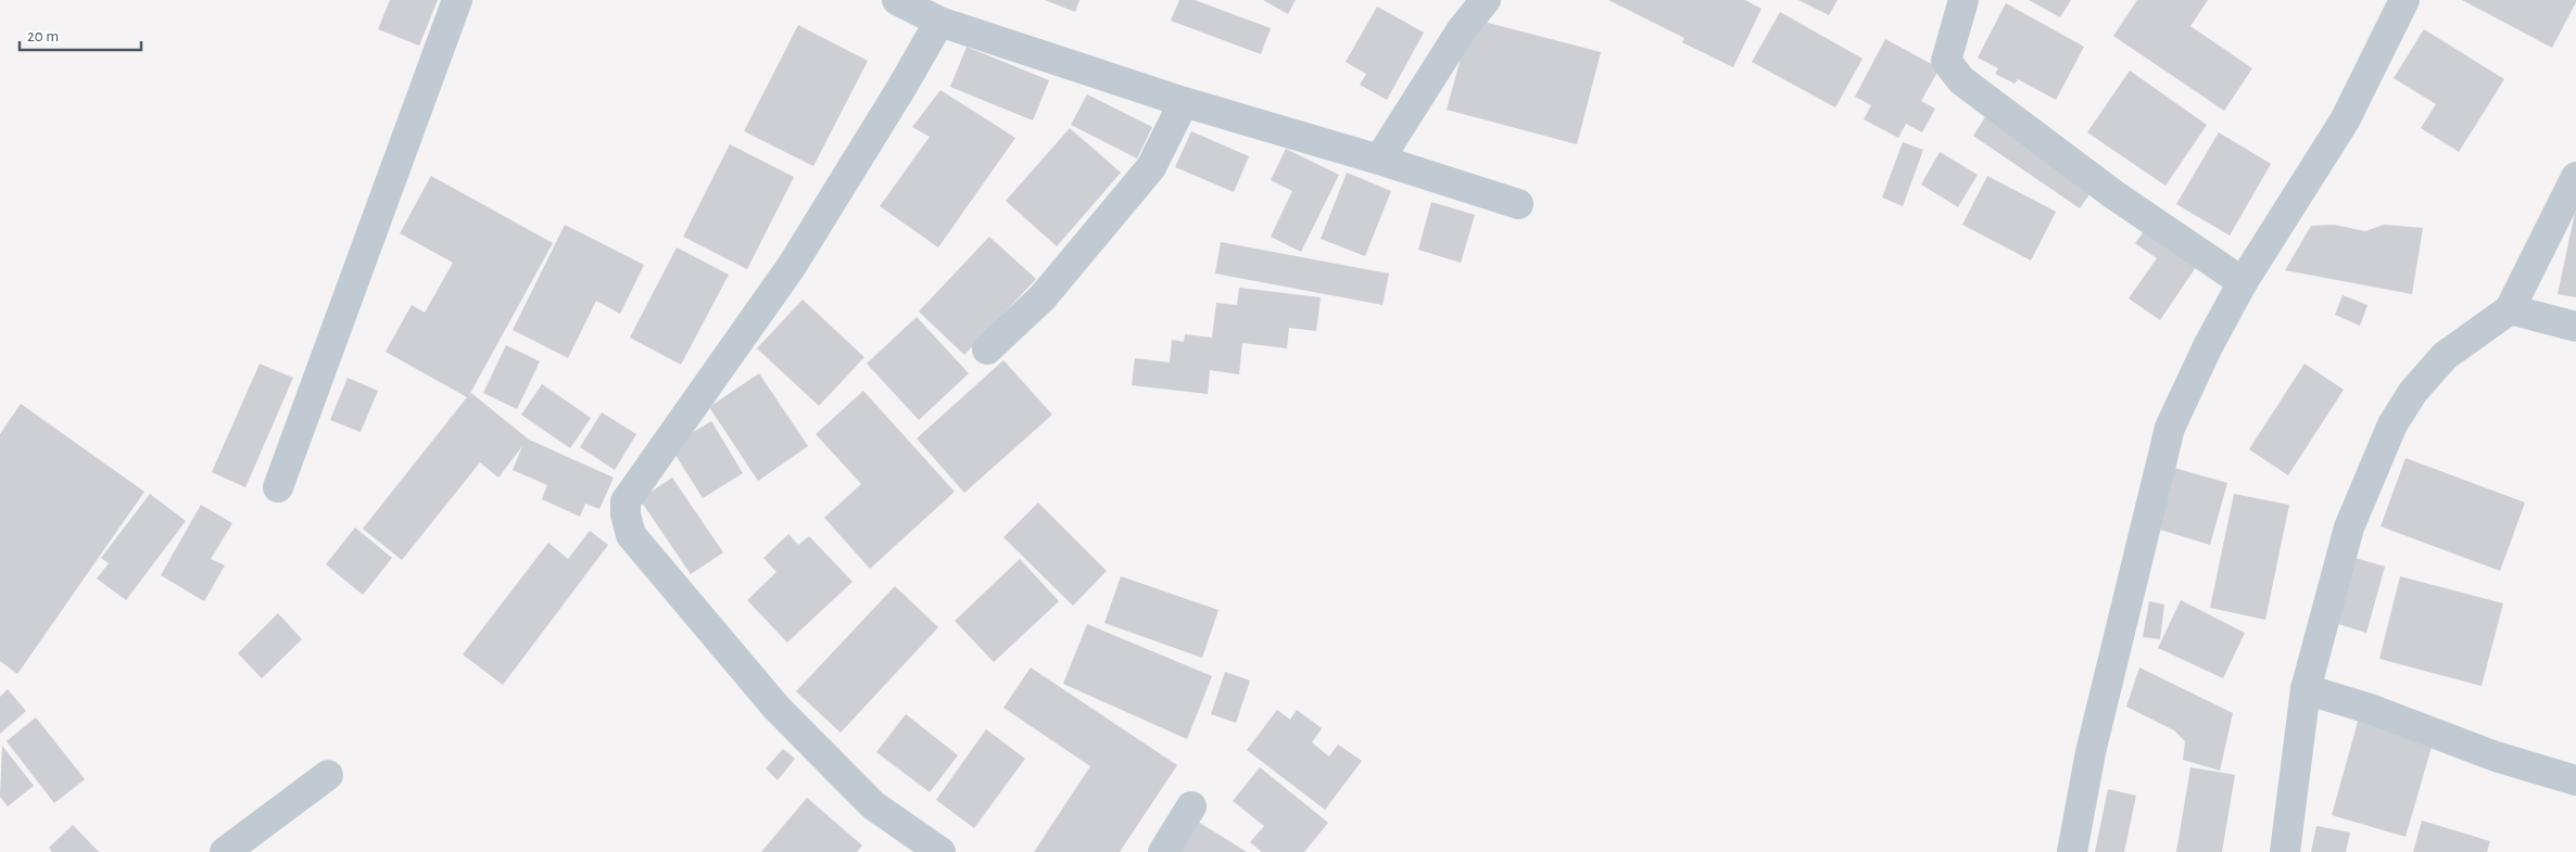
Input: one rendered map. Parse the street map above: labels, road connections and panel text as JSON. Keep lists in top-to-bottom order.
{
  "scale_bar": "20 m"
}
